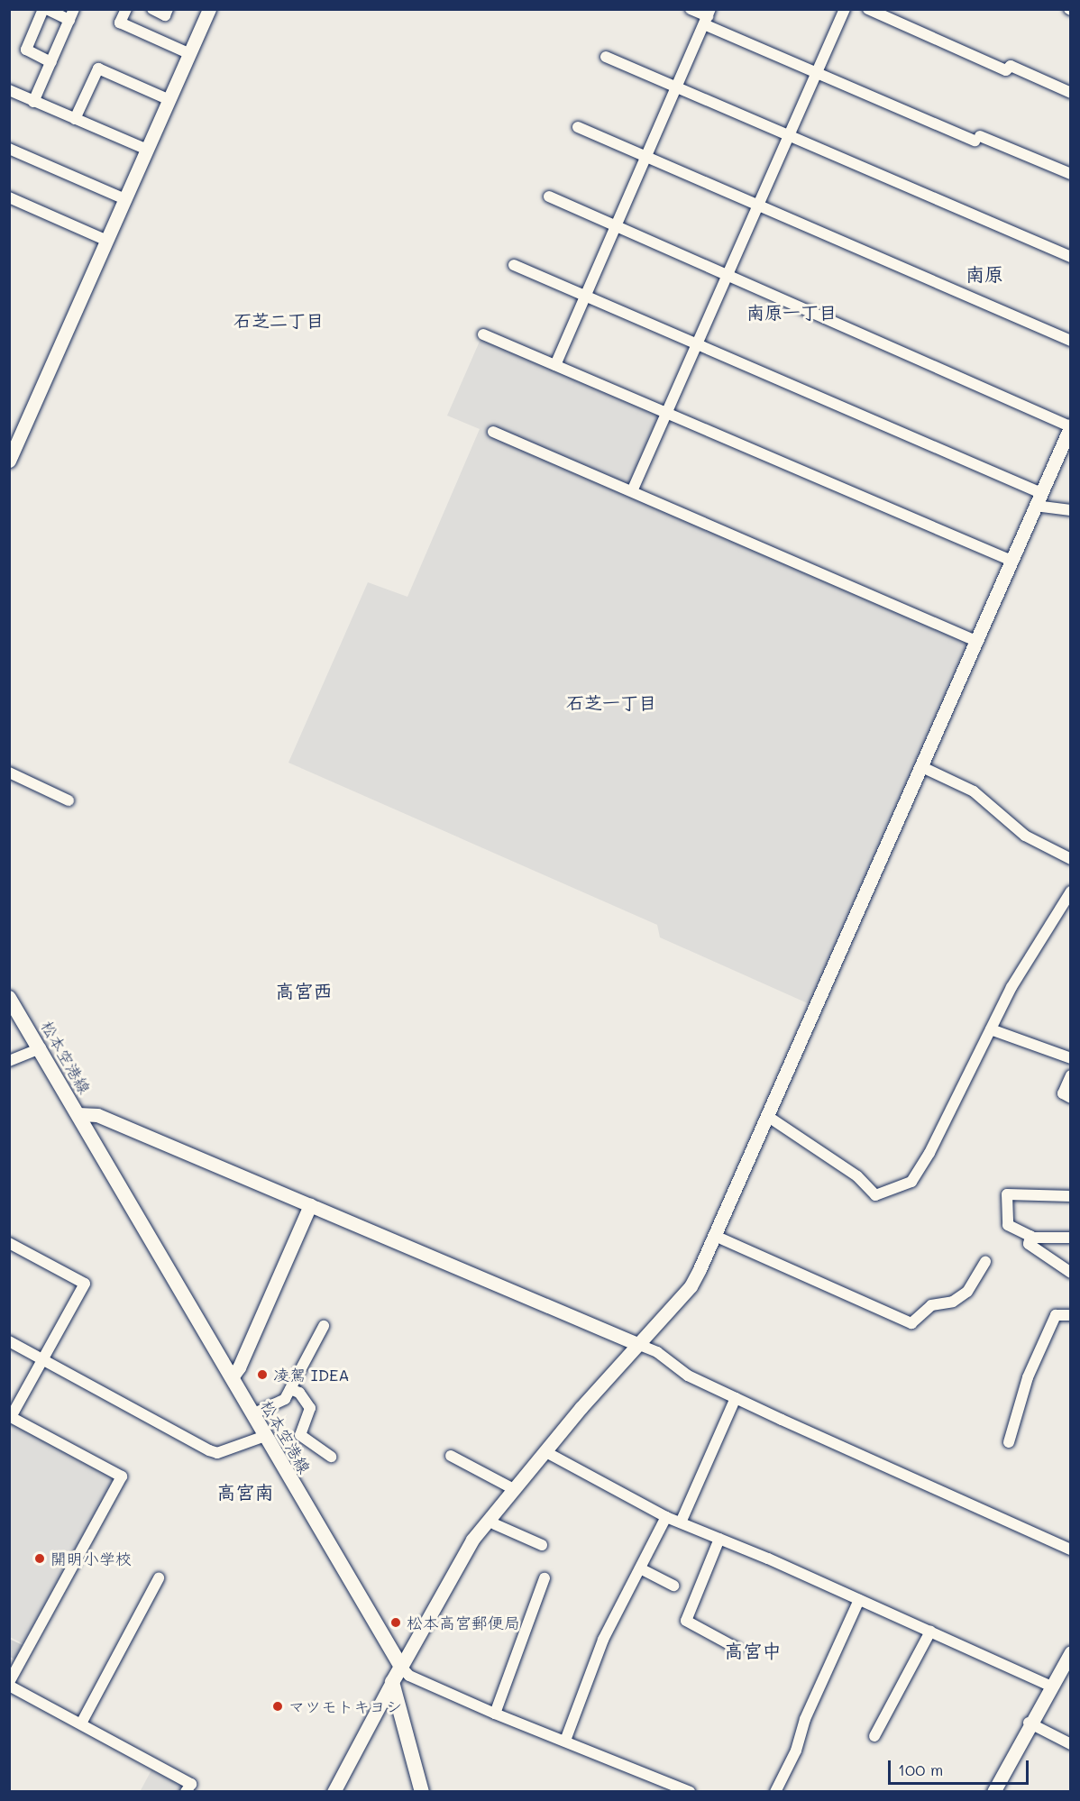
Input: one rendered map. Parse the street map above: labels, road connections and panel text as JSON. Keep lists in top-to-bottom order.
{
  "streets": {
    "main road": ["松本空港線"]
  },
  "districts": [
    "南原",
    "南原一丁目",
    "石芝二丁目",
    "石芝一丁目",
    "高宮西",
    "高宮南",
    "高宮中"
  ],
  "places": [
    "凌駕 IDEA",
    "開明小学校",
    "松本高宮郵便局",
    "マツモトキヨシ"
  ],
  "scale_bar": "100 m"
}
